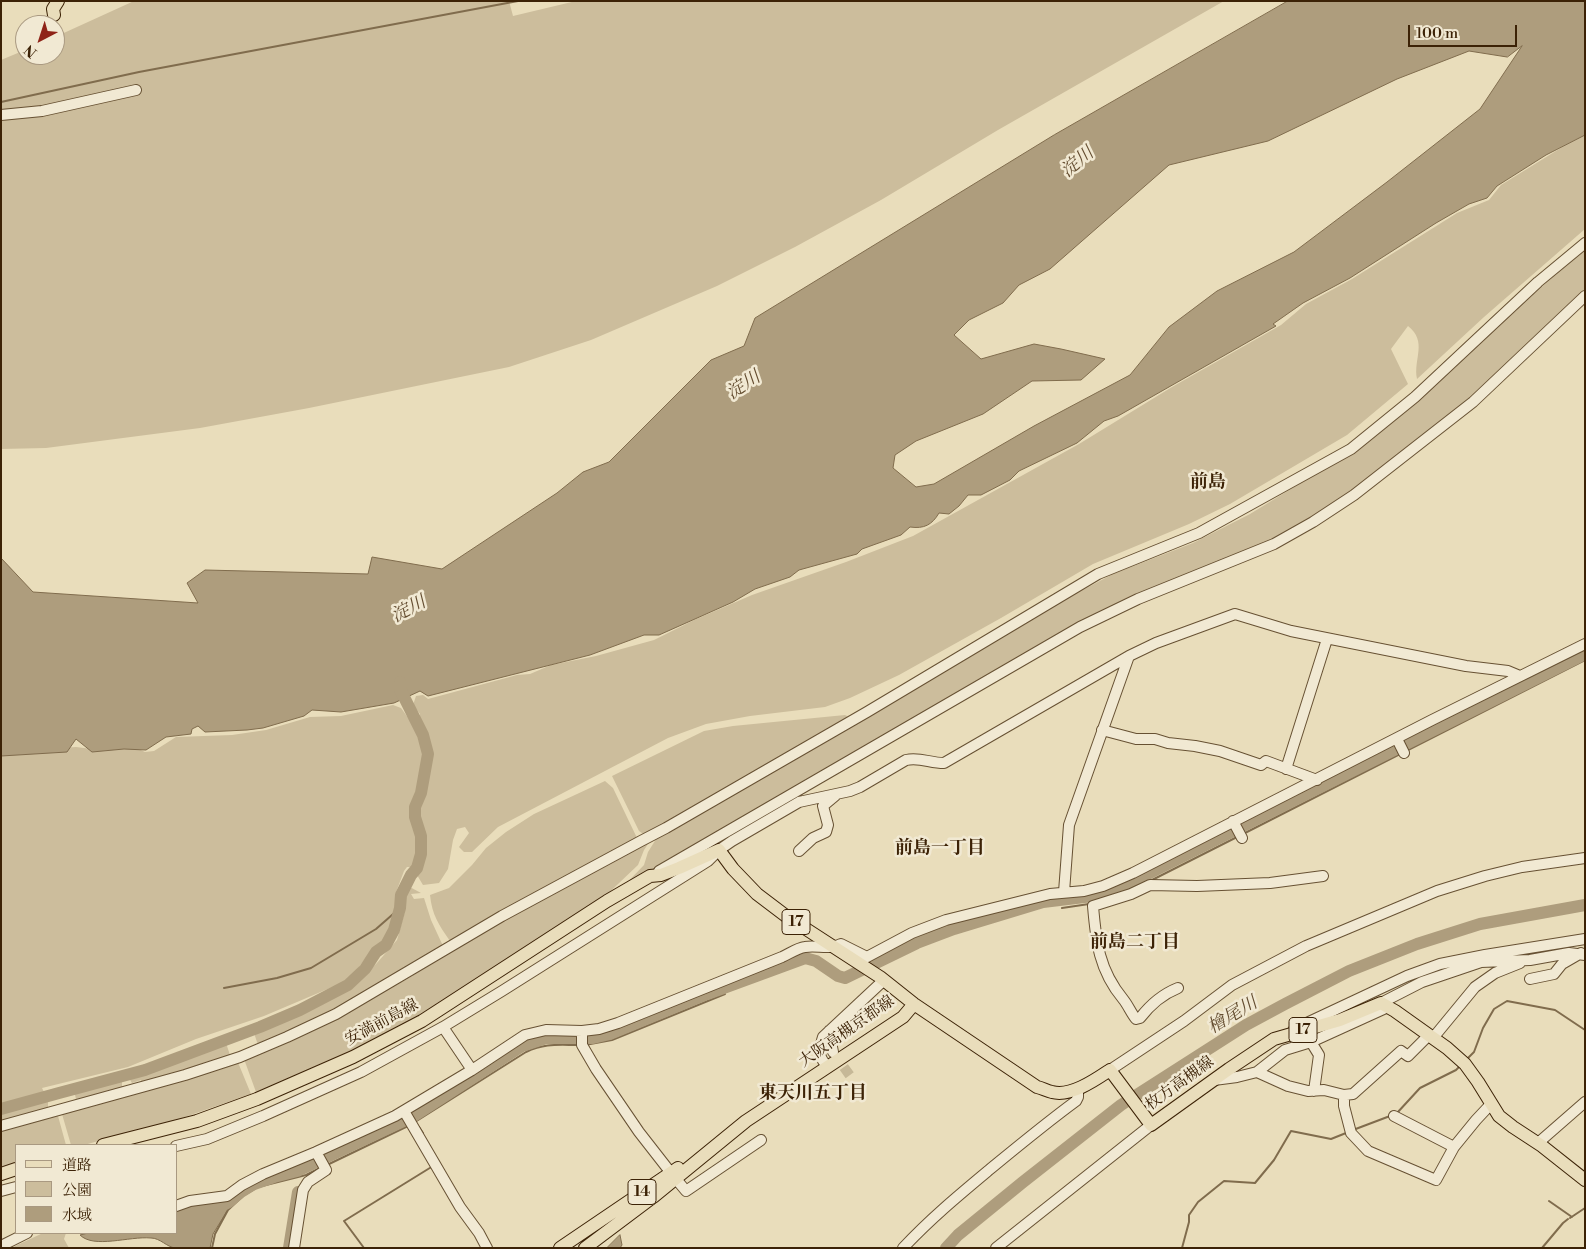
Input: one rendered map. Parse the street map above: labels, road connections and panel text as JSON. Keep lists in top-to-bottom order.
{
  "streets": {
    "main road": [
      "17",
      "安満前島線",
      "大阪高槻京都線",
      "枚方高槻線",
      "14"
    ]
  },
  "crossings": [
    ["17", "大阪高槻京都線"],
    ["17", "枚方高槻線"]
  ],
  "districts": [
    "前島",
    "前島一丁目",
    "前島二丁目",
    "東天川五丁目"
  ],
  "water": ["淀川", "檜尾川"],
  "legend": ["道路", "公園", "水域"],
  "scale_bar": "100 m",
  "north": "bottom left"
}
